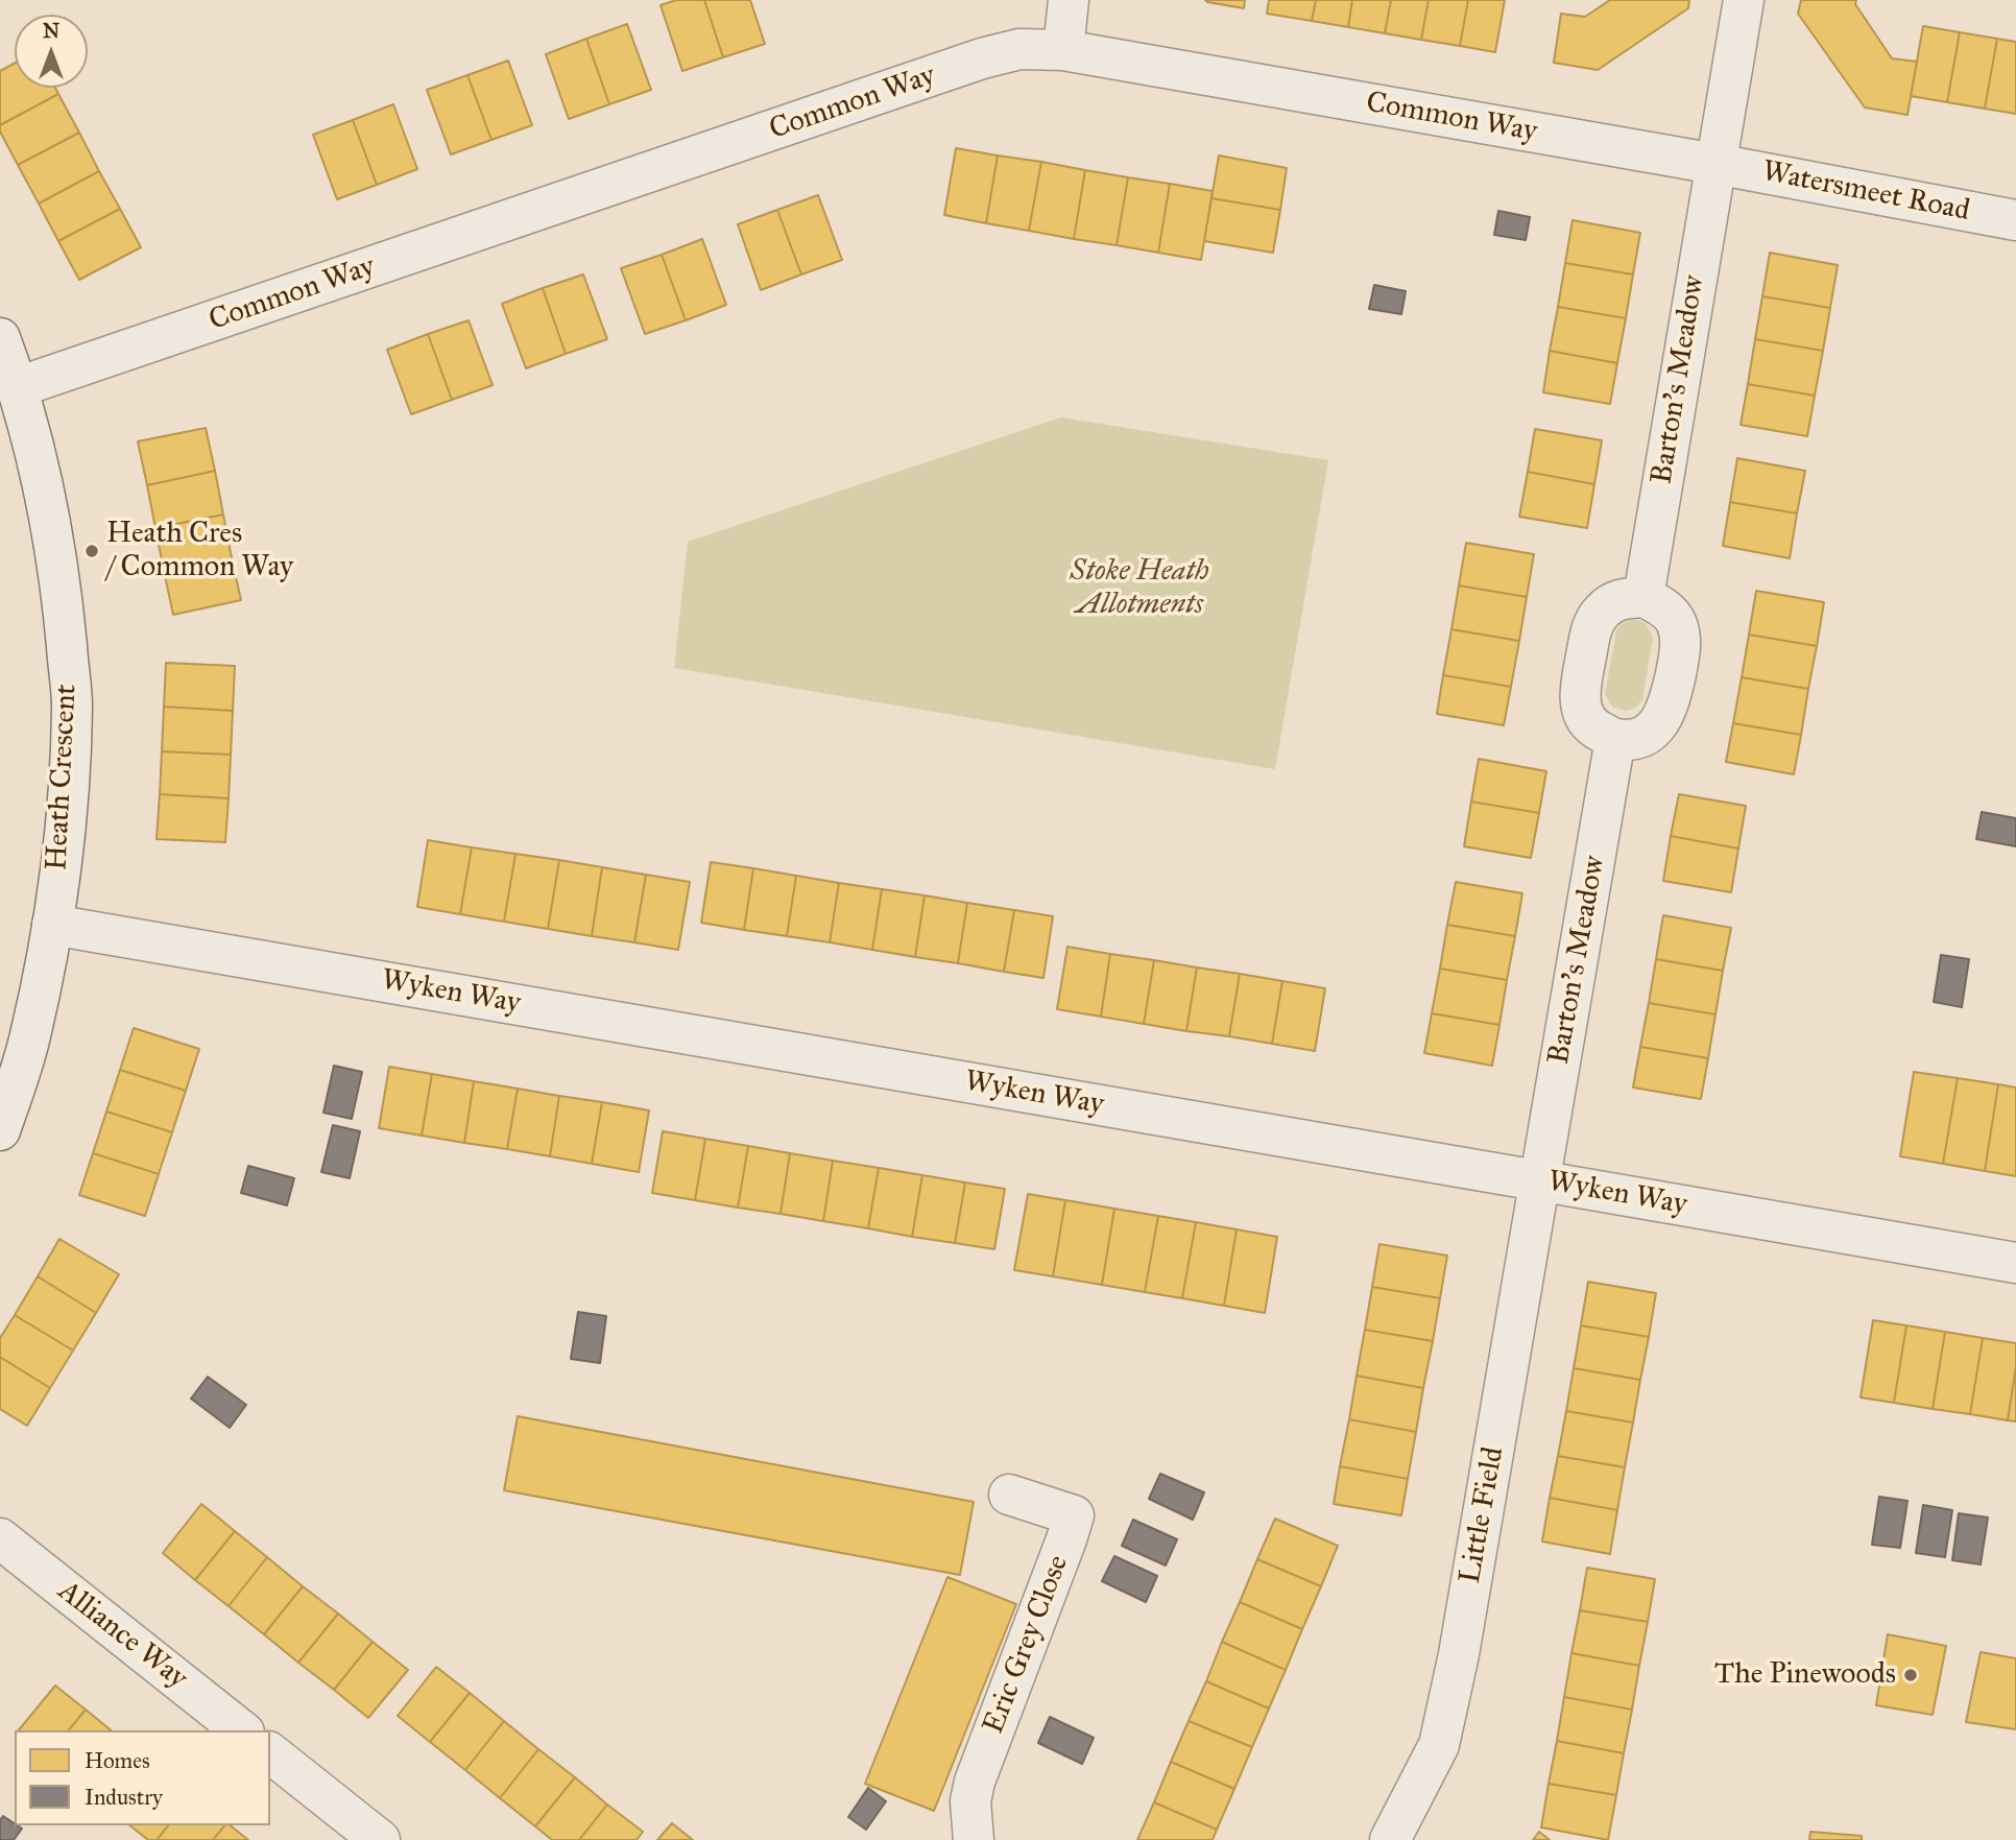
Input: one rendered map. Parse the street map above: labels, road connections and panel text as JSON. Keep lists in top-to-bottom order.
{
  "streets": {
    "street": [
      "Common Way",
      "Watersmeet Road",
      "Barton's Meadow",
      "Heath Crescent",
      "Wyken Way",
      "Little Field",
      "Alliance Way",
      "Eric Grey Close"
    ]
  },
  "crossings": [
    ["Common Way", "Watersmeet Road"],
    ["Common Way", "Barton's Meadow"],
    ["Common Way", "Heath Crescent"],
    ["Watersmeet Road", "Barton's Meadow"],
    ["Barton's Meadow", "Wyken Way"],
    ["Barton's Meadow", "Little Field"],
    ["Heath Crescent", "Wyken Way"],
    ["Wyken Way", "Little Field"]
  ],
  "parks": ["Stoke Heath Allotments"],
  "places": ["Heath Cres / Common Way", "The Pinewoods"],
  "legend": ["Homes", "Industry"],
  "north": "top"
}
